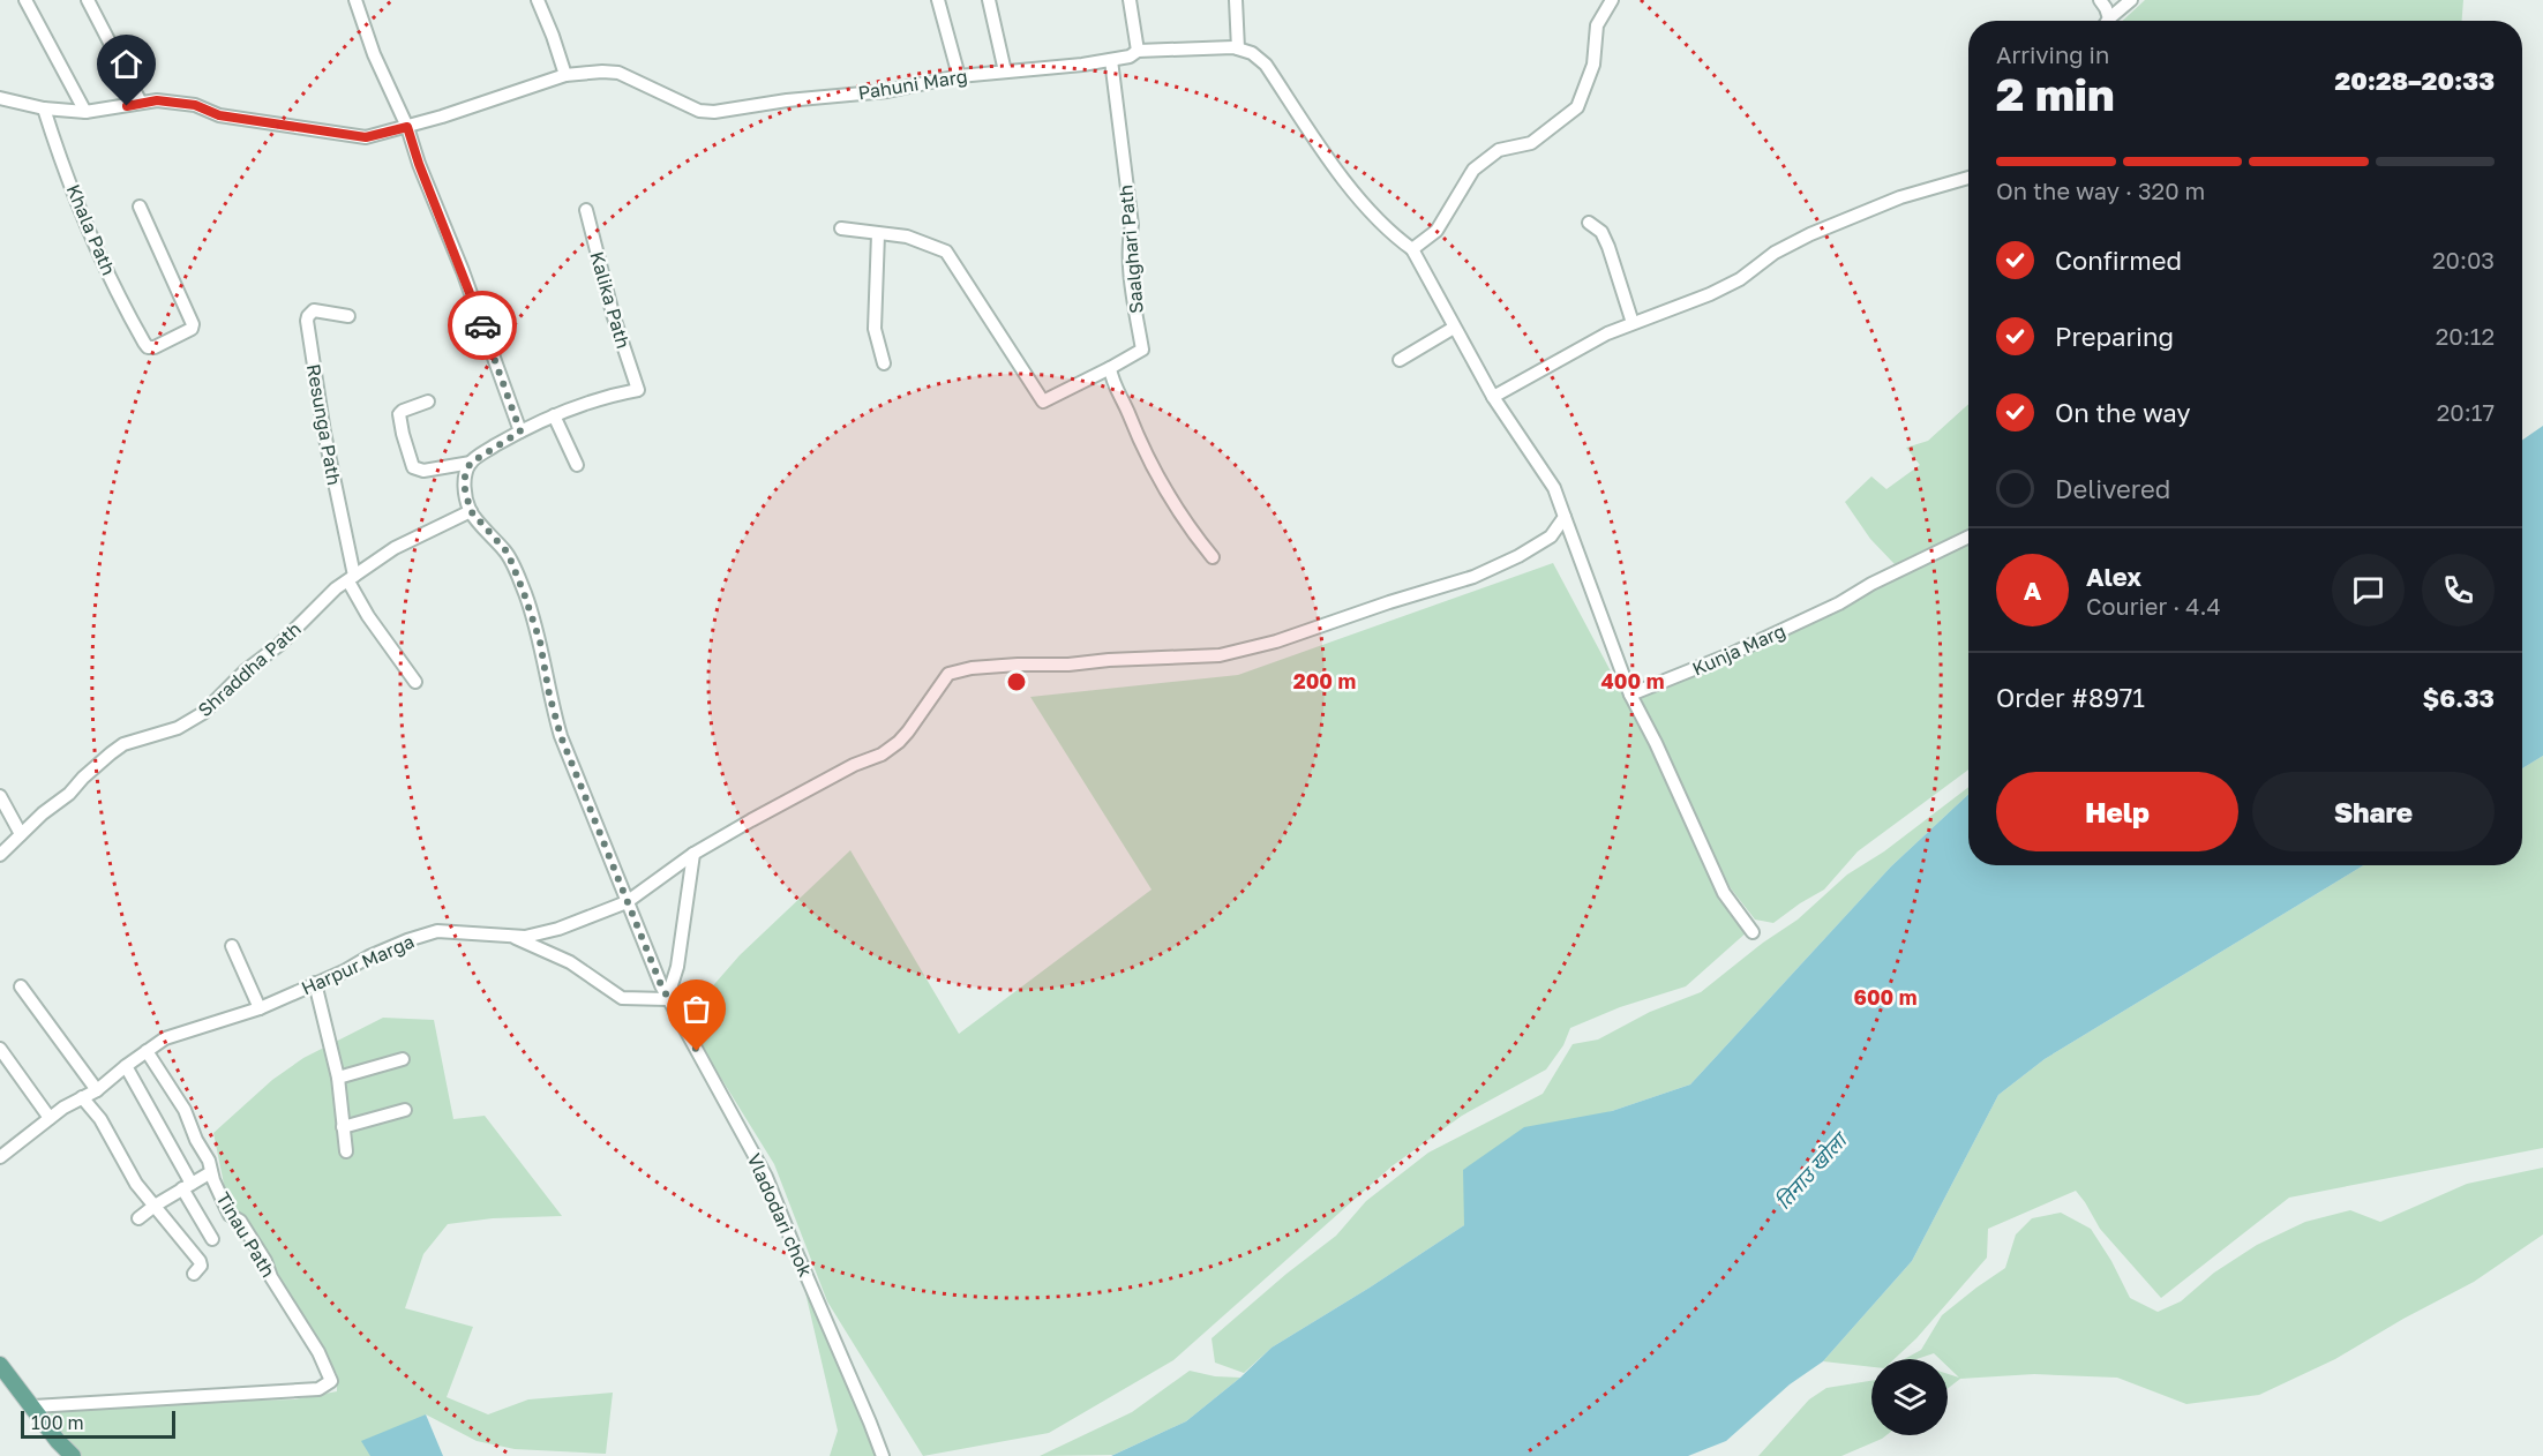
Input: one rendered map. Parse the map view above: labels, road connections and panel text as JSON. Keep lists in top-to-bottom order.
{
  "streets": {
    "street": [
      "Pahuni Marg",
      "Khala Path",
      "Saalghari Path",
      "Kalika Path",
      "Resunga Path",
      "Kunja Marg",
      "Shraddha Path",
      "Harpur Marga",
      "Vladodari chok",
      "Tinau Path"
    ]
  },
  "crossings": [
    ["Pahuni Marg", "Khala Path"],
    ["Pahuni Marg", "Saalghari Path"],
    ["Resunga Path", "Shraddha Path"],
    ["Shraddha Path", "Vladodari chok"],
    ["Harpur Marga", "Vladodari chok"],
    ["Harpur Marga", "Tinau Path"]
  ],
  "water": ["तिनाउ खोला"],
  "scale_bar": "100 m",
  "page": {
    "heading": ["2 min", "Arriving in", "20:28–20:33"],
    "panel": [
      "Alex",
      "Courier · 4.4",
      "Order #8971",
      "$6.33"
    ],
    "bar": "On the way · 320 m",
    "list": [
      ["Confirmed", "20:03"],
      ["Preparing", "20:12"],
      ["On the way", "20:17"],
      "Delivered"
    ],
    "round": "A",
    "buttons": ["Help", "Share"],
    "scale": "100 m"
  },
  "rings": ["200 m", "400 m", "600 m"]
}
